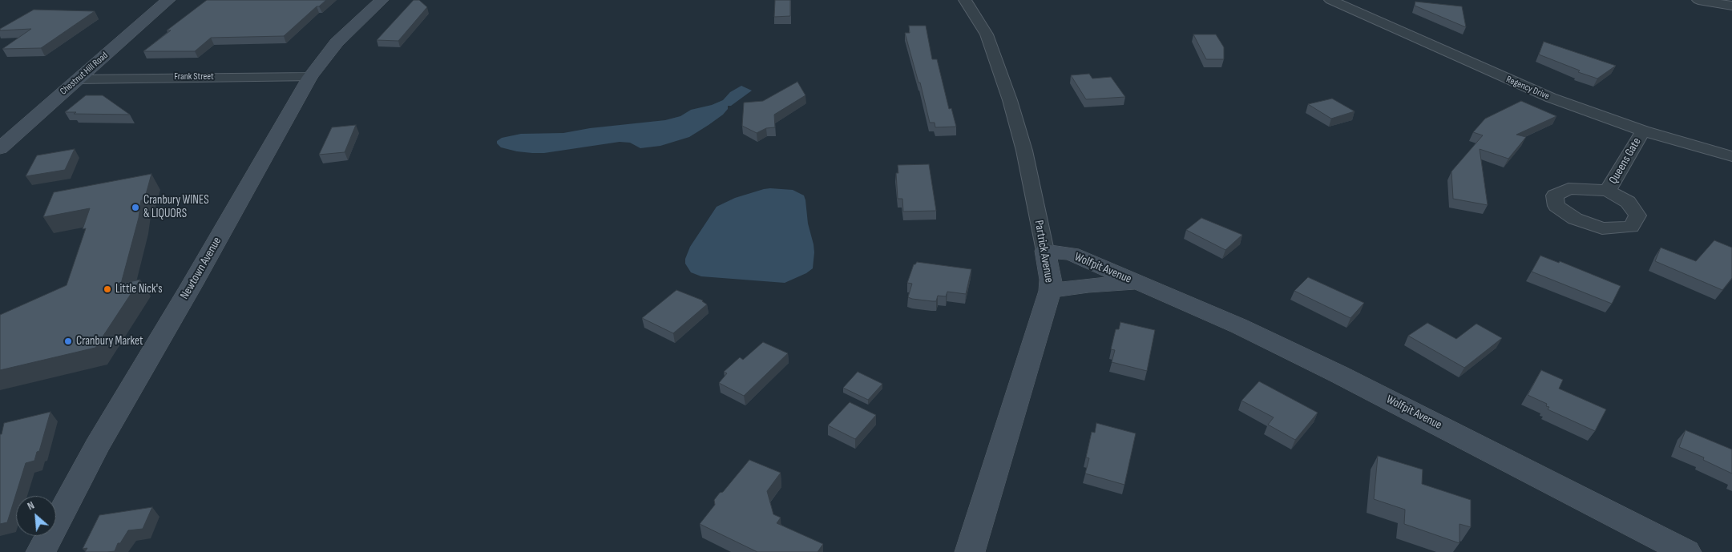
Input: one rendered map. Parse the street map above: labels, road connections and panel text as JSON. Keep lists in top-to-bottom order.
{
  "streets": {
    "street": [
      "Chestnut Hill Road",
      "Frank Street",
      "Regency Drive",
      "Queens Gate",
      "Partrick Avenue",
      "Newtown Avenue",
      "Wolfpit Avenue"
    ]
  },
  "crossings": [
    ["Chestnut Hill Road", "Frank Street"],
    ["Frank Street", "Newtown Avenue"],
    ["Regency Drive", "Queens Gate"],
    ["Partrick Avenue", "Wolfpit Avenue"]
  ],
  "places": ["Cranbury WINES & LIQUORS", "Little Nick's", "Cranbury Market"],
  "north": "top left"
}
